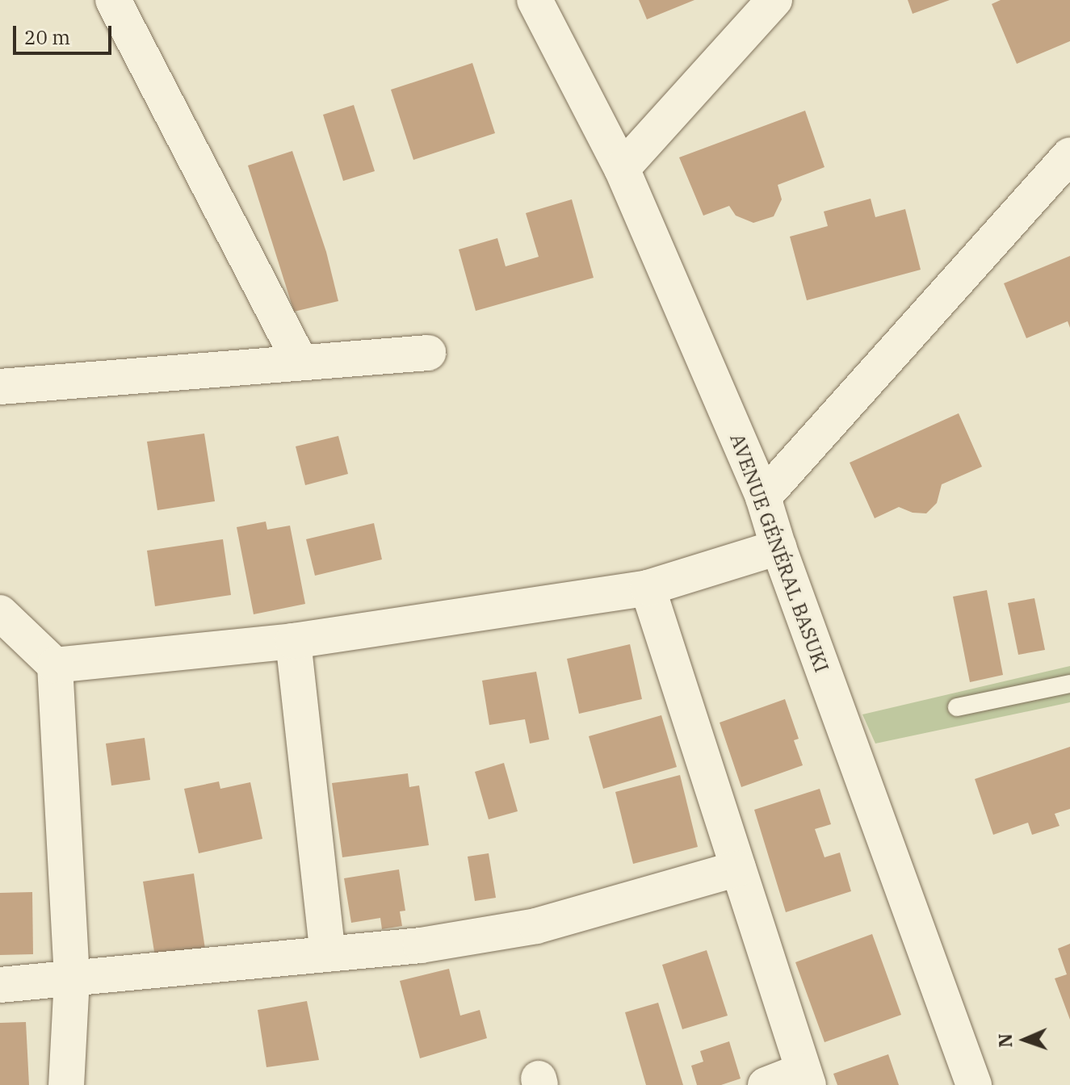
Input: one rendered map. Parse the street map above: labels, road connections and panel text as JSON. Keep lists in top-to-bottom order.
{
  "streets": {
    "street": ["AVENUE GÉNÉRAL BASUKI"]
  },
  "scale_bar": "20 m",
  "north": "left"
}
